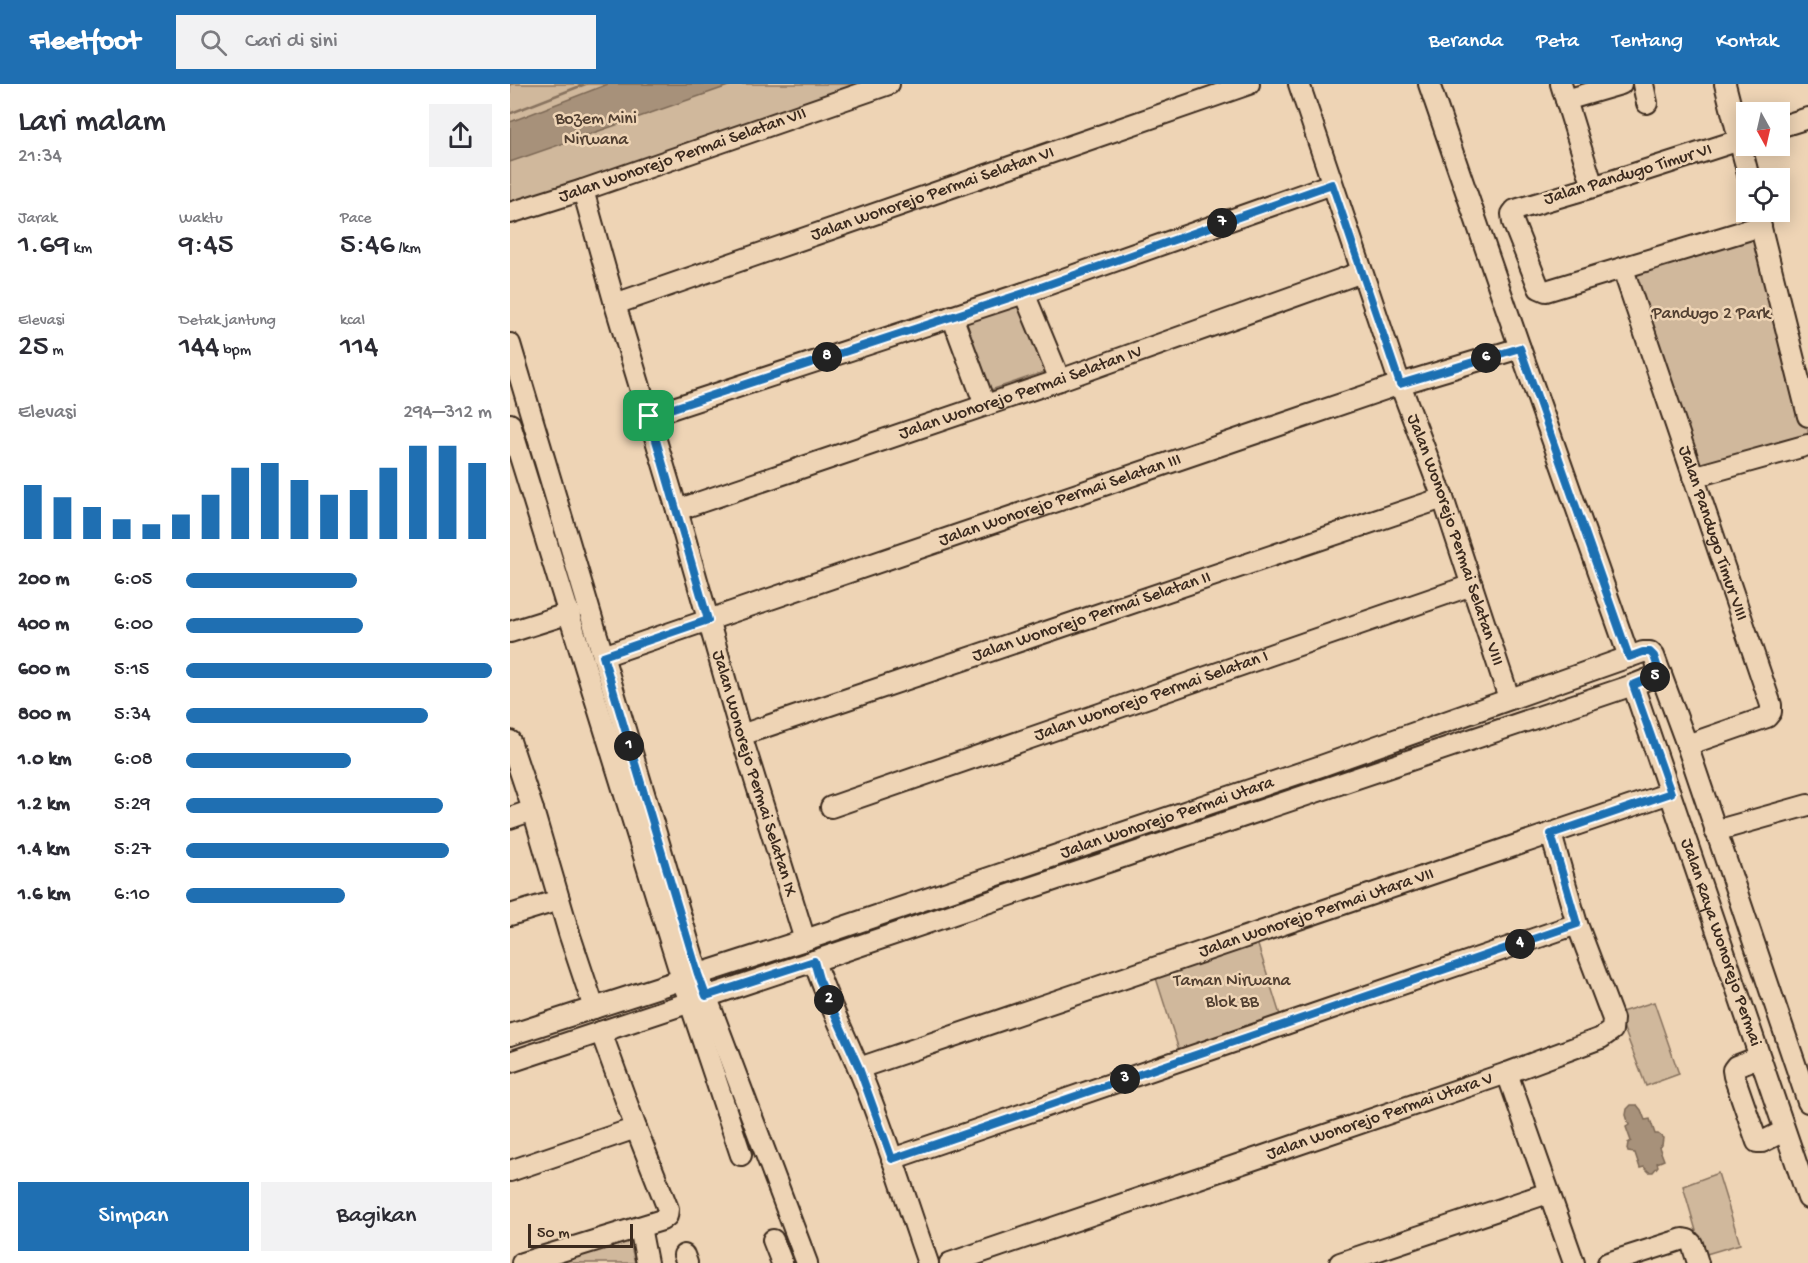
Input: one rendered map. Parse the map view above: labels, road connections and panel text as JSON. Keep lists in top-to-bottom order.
{
  "streets": {
    "street": [
      "Jalan Wonorejo Permai Selatan VII",
      "Jalan Pandugo Timur VI",
      "Jalan Wonorejo Permai Selatan VI",
      "Jalan Wonorejo Permai Selatan IV",
      "Jalan Wonorejo Permai Selatan III",
      "Jalan Pandugo Timur VIII",
      "Jalan Wonorejo Permai Selatan VIII",
      "Jalan Wonorejo Permai Selatan II",
      "Jalan Wonorejo Permai Selatan I",
      "Jalan Wonorejo Permai Selatan IX",
      "Jalan Wonorejo Permai Utara",
      "Jalan Wonorejo Permai Utara VII",
      "Jalan Raya Wonorejo Permai",
      "Jalan Wonorejo Permai Utara V"
    ]
  },
  "crossings": [
    ["Jalan Wonorejo Permai Selatan VII", "Jalan Wonorejo Permai Selatan IX"],
    ["Jalan Pandugo Timur VI", "Jalan Pandugo Timur VIII"],
    ["Jalan Wonorejo Permai Selatan VI", "Jalan Wonorejo Permai Selatan IX"],
    ["Jalan Wonorejo Permai Selatan IV", "Jalan Wonorejo Permai Selatan VIII"],
    ["Jalan Wonorejo Permai Selatan IV", "Jalan Wonorejo Permai Selatan IX"],
    ["Jalan Wonorejo Permai Selatan III", "Jalan Wonorejo Permai Selatan VIII"],
    ["Jalan Wonorejo Permai Selatan III", "Jalan Wonorejo Permai Selatan IX"],
    ["Jalan Pandugo Timur VIII", "Jalan Raya Wonorejo Permai"],
    ["Jalan Wonorejo Permai Selatan VIII", "Jalan Wonorejo Permai Selatan II"],
    ["Jalan Wonorejo Permai Selatan VIII", "Jalan Wonorejo Permai Selatan I"],
    ["Jalan Wonorejo Permai Selatan VIII", "Jalan Wonorejo Permai Utara"],
    ["Jalan Wonorejo Permai Selatan II", "Jalan Wonorejo Permai Selatan IX"],
    ["Jalan Wonorejo Permai Selatan IX", "Jalan Wonorejo Permai Utara"],
    ["Jalan Wonorejo Permai Utara", "Jalan Raya Wonorejo Permai"],
    ["Jalan Wonorejo Permai Utara VII", "Jalan Raya Wonorejo Permai"],
    ["Jalan Wonorejo Permai Utara VII", "Jalan Wonorejo Permai Utara V"]
  ],
  "parks": ["Bozem Mini Nirwana", "Pandugo 2 Park", "Taman Nirwana Blok BB"],
  "scale_bar": "50 m",
  "north": "bottom",
  "page": {
    "header": "Fleetfoot",
    "search": "Cari di sini",
    "nav": [
      "Beranda",
      "Peta",
      "Tentang",
      "Kontak"
    ],
    "heading": ["Lari malam", "21:34"],
    "stats": [
      ["Jarak", "1.69 km"],
      ["Waktu", "9:45"],
      ["Pace", "5:46 /km"],
      ["Elevasi", "25 m"],
      ["Detak jantung", "144 bpm"],
      ["kcal", "114"]
    ],
    "pins": [
      "7",
      "8",
      "6",
      "5",
      "1",
      "4",
      "2",
      "3"
    ],
    "chart": ["Elevasi", "294–312 m"],
    "list": [
      {
        "name": "200 m",
        "note": "6:05"
      },
      {
        "name": "400 m",
        "note": "6:00"
      },
      {
        "name": "600 m",
        "note": "5:15"
      },
      {
        "name": "800 m",
        "note": "5:34"
      },
      {
        "name": "1.0 km",
        "note": "6:08"
      },
      {
        "name": "1.2 km",
        "note": "5:29"
      },
      {
        "name": "1.4 km",
        "note": "5:27"
      },
      {
        "name": "1.6 km",
        "note": "6:10"
      }
    ],
    "buttons": ["Simpan", "Bagikan"],
    "scale": "50 m"
  }
}
